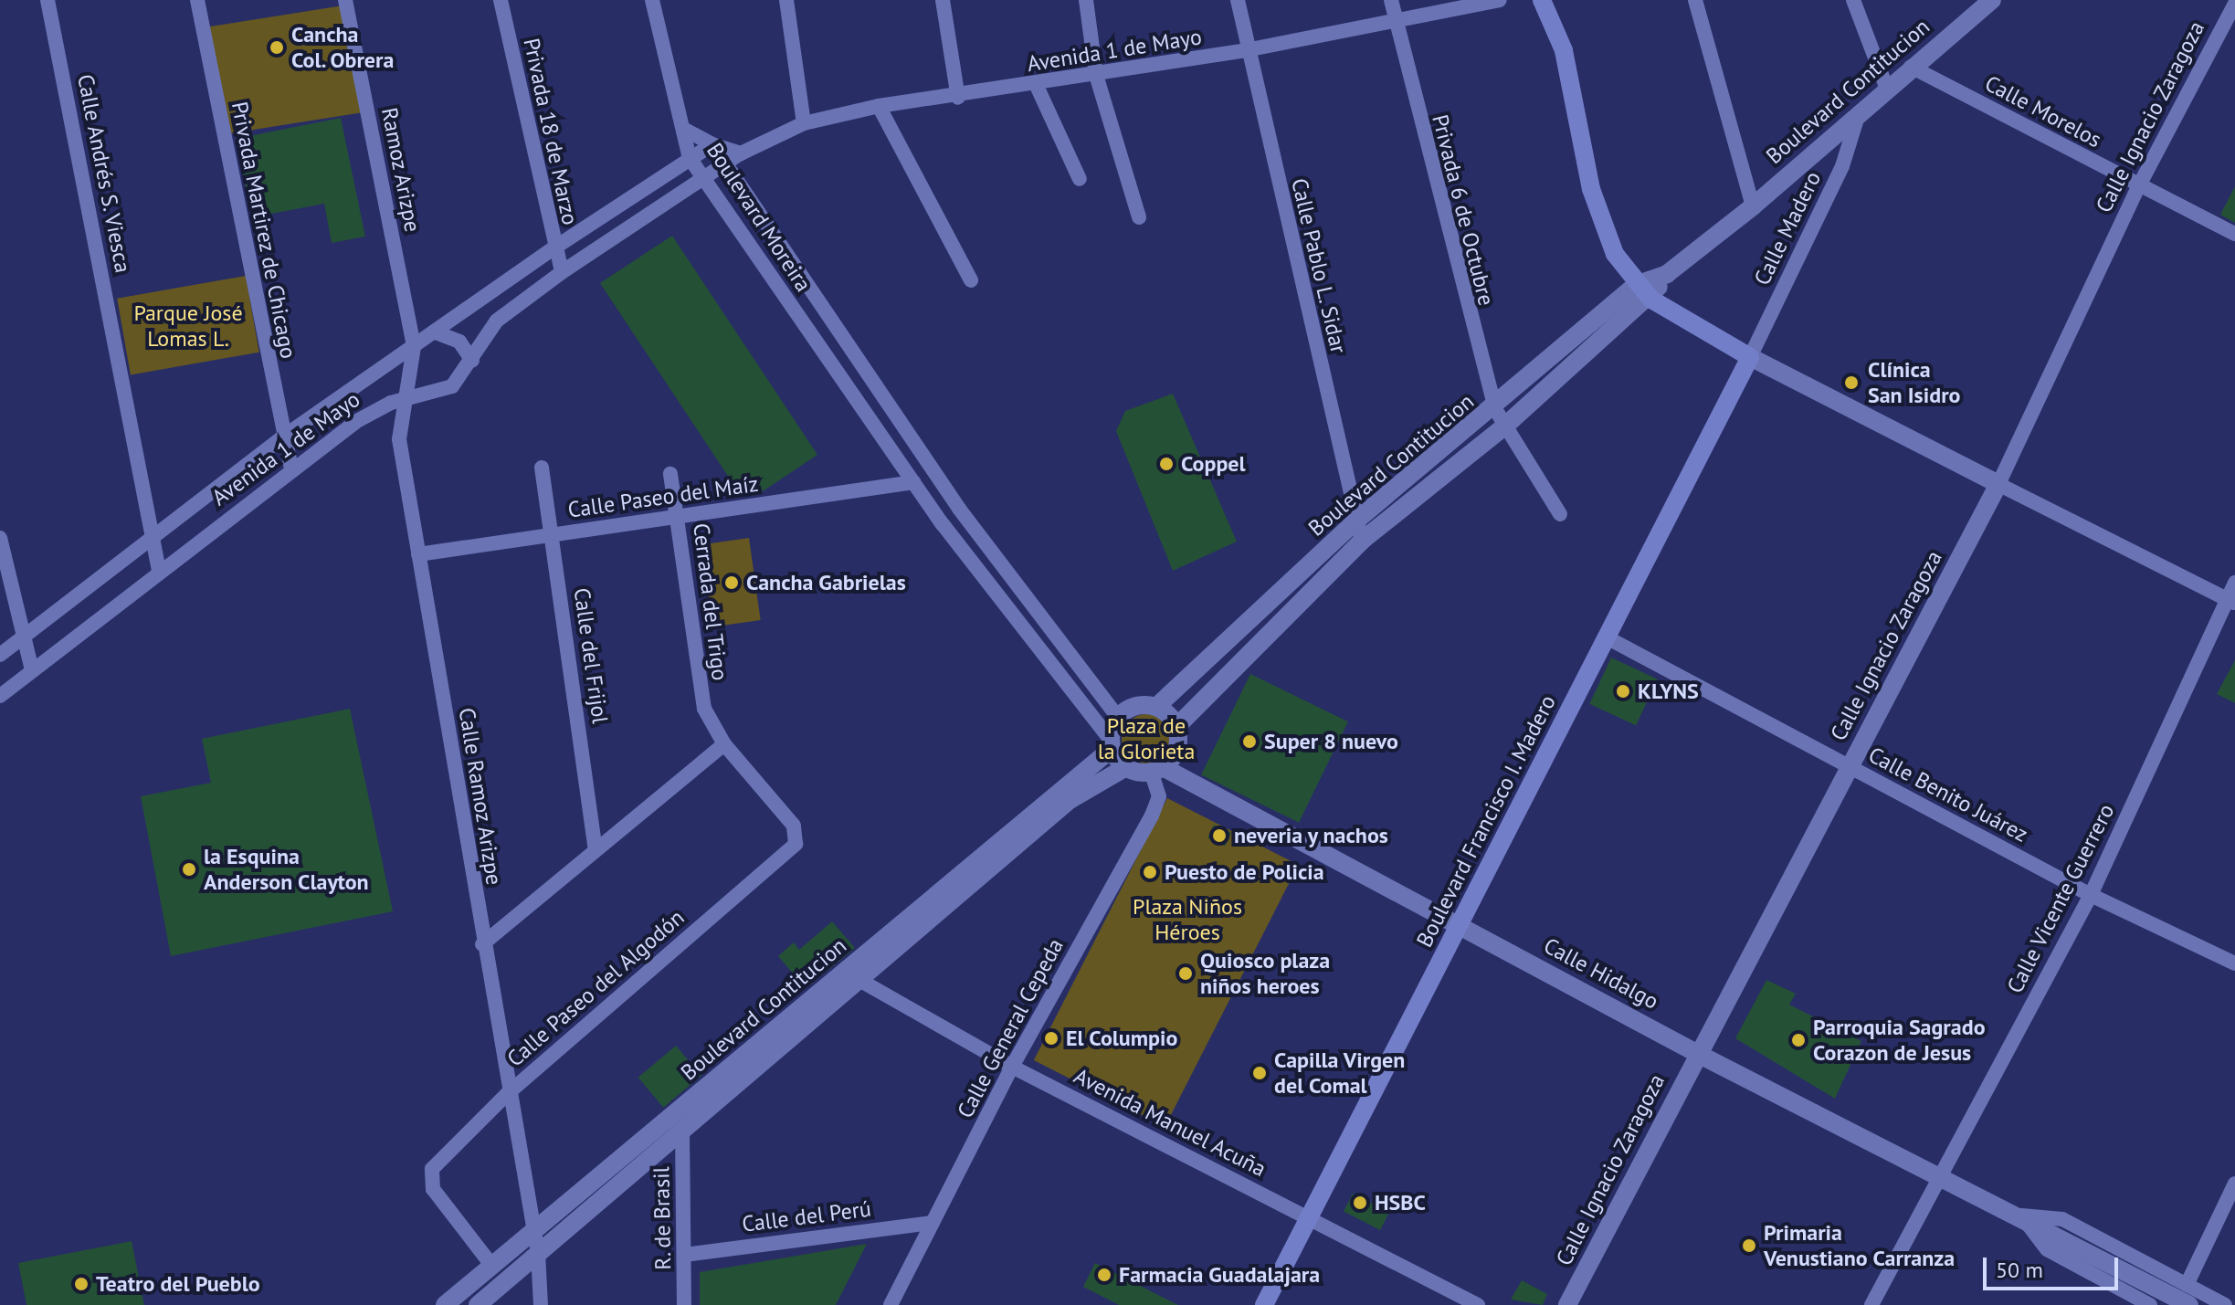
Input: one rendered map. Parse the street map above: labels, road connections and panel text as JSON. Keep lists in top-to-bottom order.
{
  "streets": {
    "main road": ["Boulevard Francisco I. Madero"],
    "street": [
      "Avenida 1 de Mayo",
      "Boulevard Contitucion",
      "Calle Morelos",
      "Calle Ignacio Zaragoza",
      "Privada 18 de Marzo",
      "Ramoz Arizpe",
      "Calle Andrés S. Viesca",
      "Privada 6 de Octubre",
      "Boulevard Moreira",
      "Calle Madero",
      "Privada Martirez de Chicago",
      "Calle Pablo L. Sidar",
      "Calle Paseo del Maíz",
      "Cerrada del Trigo",
      "Calle del Frijol",
      "Calle Benito Juárez",
      "Calle Ramoz Arizpe",
      "Calle Vicente Guerrero",
      "Calle Hidalgo",
      "Calle Paseo del Algodón",
      "Calle General Cepeda",
      "Avenida Manuel Acuña",
      "Calle del Perú",
      "R. de Brasil"
    ]
  },
  "crossings": [
    ["Avenida 1 de Mayo", "Privada 18 de Marzo"],
    ["Avenida 1 de Mayo", "Ramoz Arizpe"],
    ["Avenida 1 de Mayo", "Calle Andrés S. Viesca"],
    ["Avenida 1 de Mayo", "Privada 6 de Octubre"],
    ["Avenida 1 de Mayo", "Boulevard Moreira"],
    ["Avenida 1 de Mayo", "Privada Martirez de Chicago"],
    ["Avenida 1 de Mayo", "Calle Pablo L. Sidar"],
    ["Avenida 1 de Mayo", "Calle Ramoz Arizpe"],
    ["Boulevard Contitucion", "Calle Morelos"],
    ["Boulevard Contitucion", "Privada 6 de Octubre"],
    ["Boulevard Contitucion", "Boulevard Moreira"],
    ["Boulevard Contitucion", "Calle Madero"],
    ["Boulevard Contitucion", "Calle Pablo L. Sidar"],
    ["Boulevard Contitucion", "Calle Ramoz Arizpe"],
    ["Boulevard Contitucion", "Calle Hidalgo"],
    ["Boulevard Contitucion", "Calle Paseo del Algodón"],
    ["Boulevard Contitucion", "Calle General Cepeda"],
    ["Boulevard Contitucion", "Avenida Manuel Acuña"],
    ["Boulevard Contitucion", "R. de Brasil"],
    ["Calle Morelos", "Calle Ignacio Zaragoza"],
    ["Calle Ignacio Zaragoza", "Calle Benito Juárez"],
    ["Calle Ignacio Zaragoza", "Calle Hidalgo"],
    ["Ramoz Arizpe", "Calle Ramoz Arizpe"],
    ["Boulevard Moreira", "Calle Paseo del Maíz"],
    ["Boulevard Moreira", "Calle Hidalgo"],
    ["Boulevard Moreira", "Calle General Cepeda"],
    ["Calle Madero", "Boulevard Francisco I. Madero"],
    ["Calle Paseo del Maíz", "Cerrada del Trigo"],
    ["Calle Paseo del Maíz", "Calle del Frijol"],
    ["Calle Paseo del Maíz", "Calle Ramoz Arizpe"],
    ["Cerrada del Trigo", "Calle Paseo del Algodón"],
    ["Calle Benito Juárez", "Boulevard Francisco I. Madero"],
    ["Calle Benito Juárez", "Calle Vicente Guerrero"],
    ["Calle Ramoz Arizpe", "Calle Paseo del Algodón"],
    ["Boulevard Francisco I. Madero", "Calle Hidalgo"],
    ["Boulevard Francisco I. Madero", "Avenida Manuel Acuña"],
    ["Calle Vicente Guerrero", "Calle Hidalgo"],
    ["Calle Hidalgo", "Calle General Cepeda"],
    ["Calle General Cepeda", "Avenida Manuel Acuña"],
    ["Calle General Cepeda", "Calle del Perú"],
    ["Calle del Perú", "R. de Brasil"]
  ],
  "parks": ["Parque José Lomas L.", "Plaza de la Glorieta", "Plaza Niños Héroes"],
  "places": [
    "Cancha Col. Obrera",
    "Clínica San Isidro",
    "Coppel",
    "Cancha Gabrielas",
    "KLYNS",
    "Super 8 nuevo",
    "neveria y nachos",
    "la Esquina Anderson Clayton",
    "Puesto de Policia",
    "Quiosco plaza niños heroes",
    "El Columpio",
    "Parroquia Sagrado Corazon de Jesus",
    "Capilla Virgen del Comal",
    "HSBC",
    "Primaria Venustiano Carranza",
    "Farmacia Guadalajara",
    "Teatro del Pueblo"
  ],
  "scale_bar": "50 m"
}
